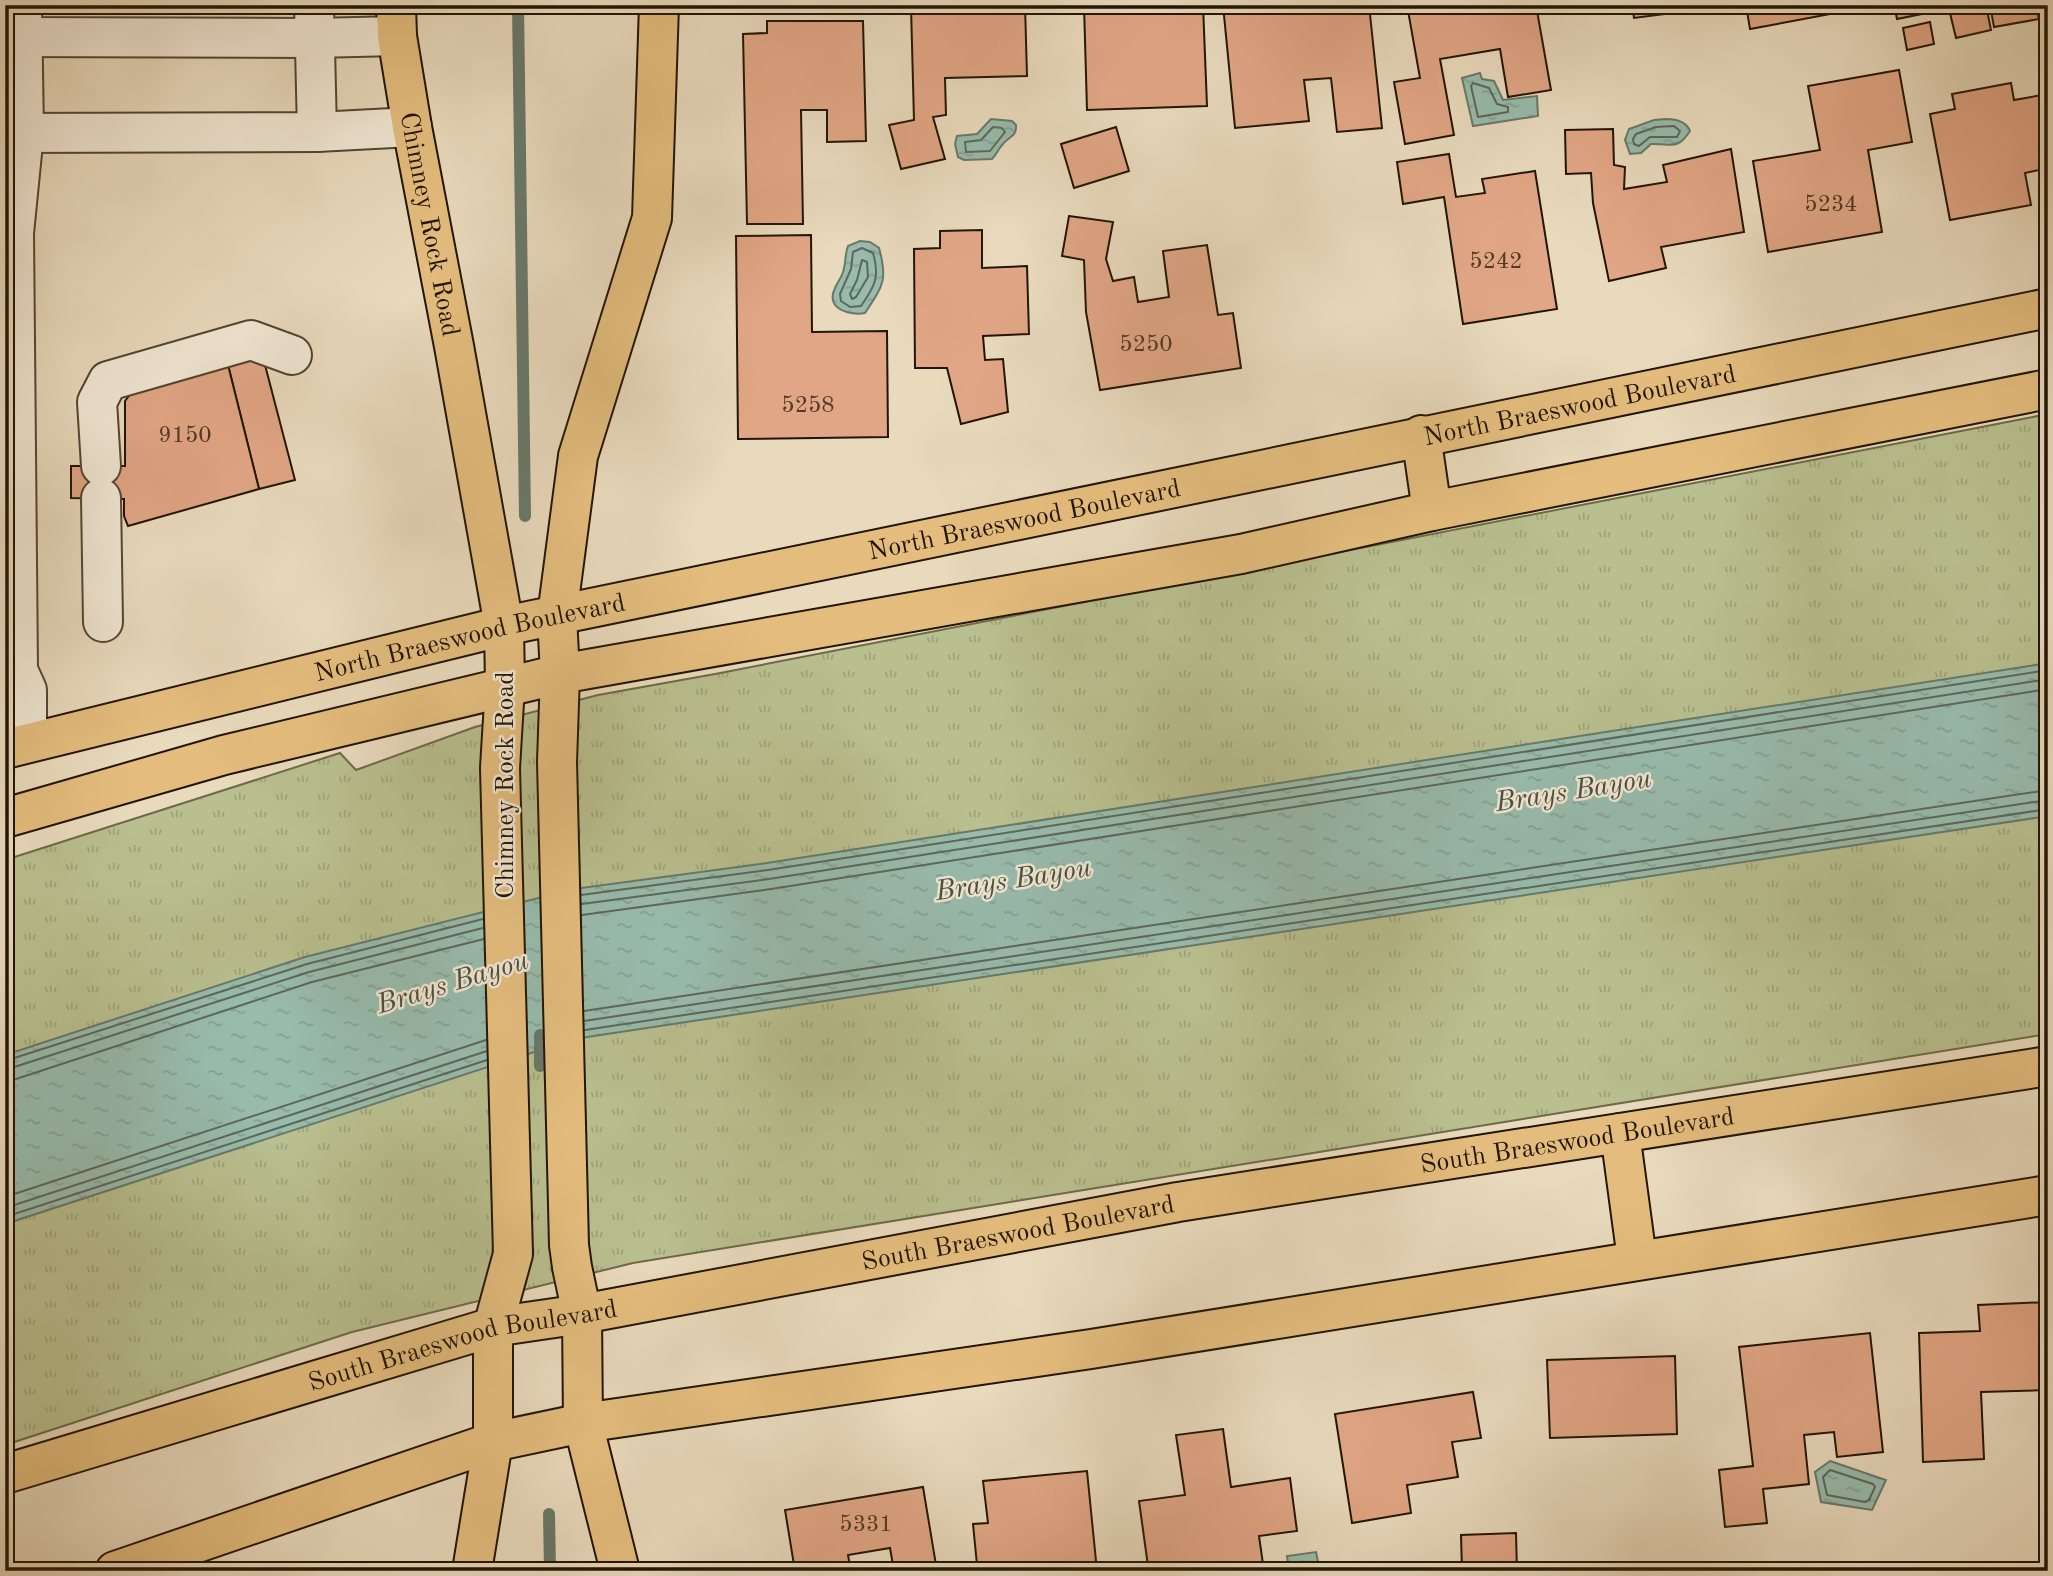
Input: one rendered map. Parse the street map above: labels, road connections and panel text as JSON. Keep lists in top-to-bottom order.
{
  "streets": {
    "main road": ["Chimney Rock Road", "North Braeswood Boulevard", "South Braeswood Boulevard"]
  },
  "crossings": [
    ["Chimney Rock Road", "North Braeswood Boulevard"],
    ["Chimney Rock Road", "South Braeswood Boulevard"]
  ],
  "water": ["Brays Bayou"],
  "house_numbers": [
    "5234",
    "5242",
    "5250",
    "5258",
    "9150",
    "5331"
  ]
}
